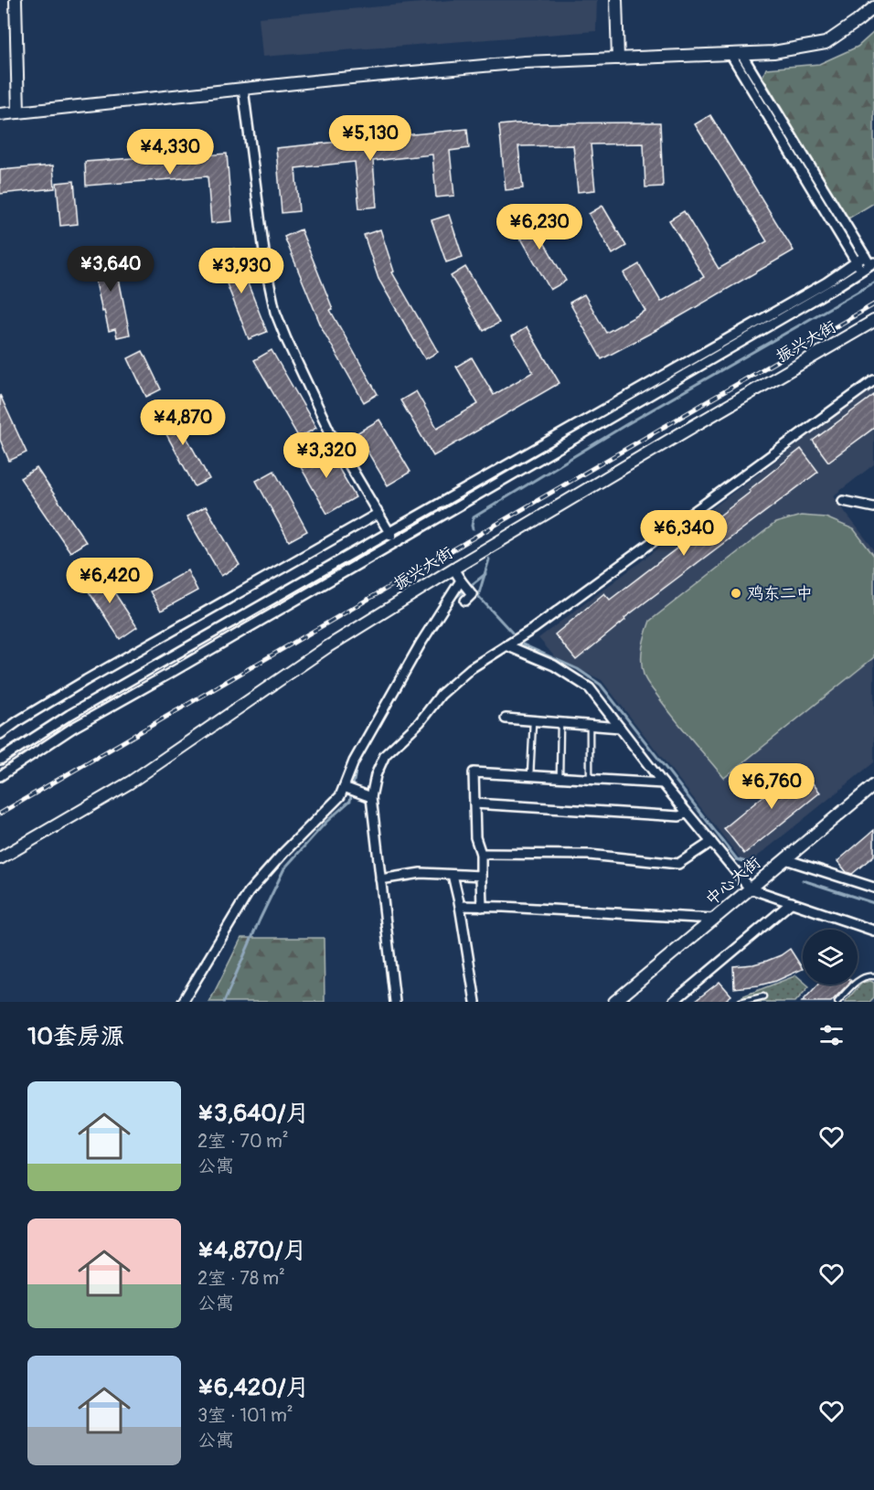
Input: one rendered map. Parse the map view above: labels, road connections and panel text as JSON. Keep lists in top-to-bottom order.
{
  "streets": {
    "street": ["振兴大街", "中心大街"]
  },
  "places": ["鸡东二中"],
  "page": {
    "price": [
      "¥5,130",
      "¥4,330",
      "¥6,230",
      "¥3,640",
      "¥3,930",
      "¥4,870",
      "¥3,320",
      "¥6,340",
      "¥6,420",
      "¥6,760"
    ],
    "heading": "10套房源",
    "list": [
      {
        "name": "¥3,640/月",
        "note": "2室 · 70 m² · 公寓"
      },
      {
        "name": "¥4,870/月",
        "note": "2室 · 78 m² · 公寓"
      },
      {
        "name": "¥6,420/月",
        "note": "3室 · 101 m² · 公寓"
      }
    ]
  }
}
